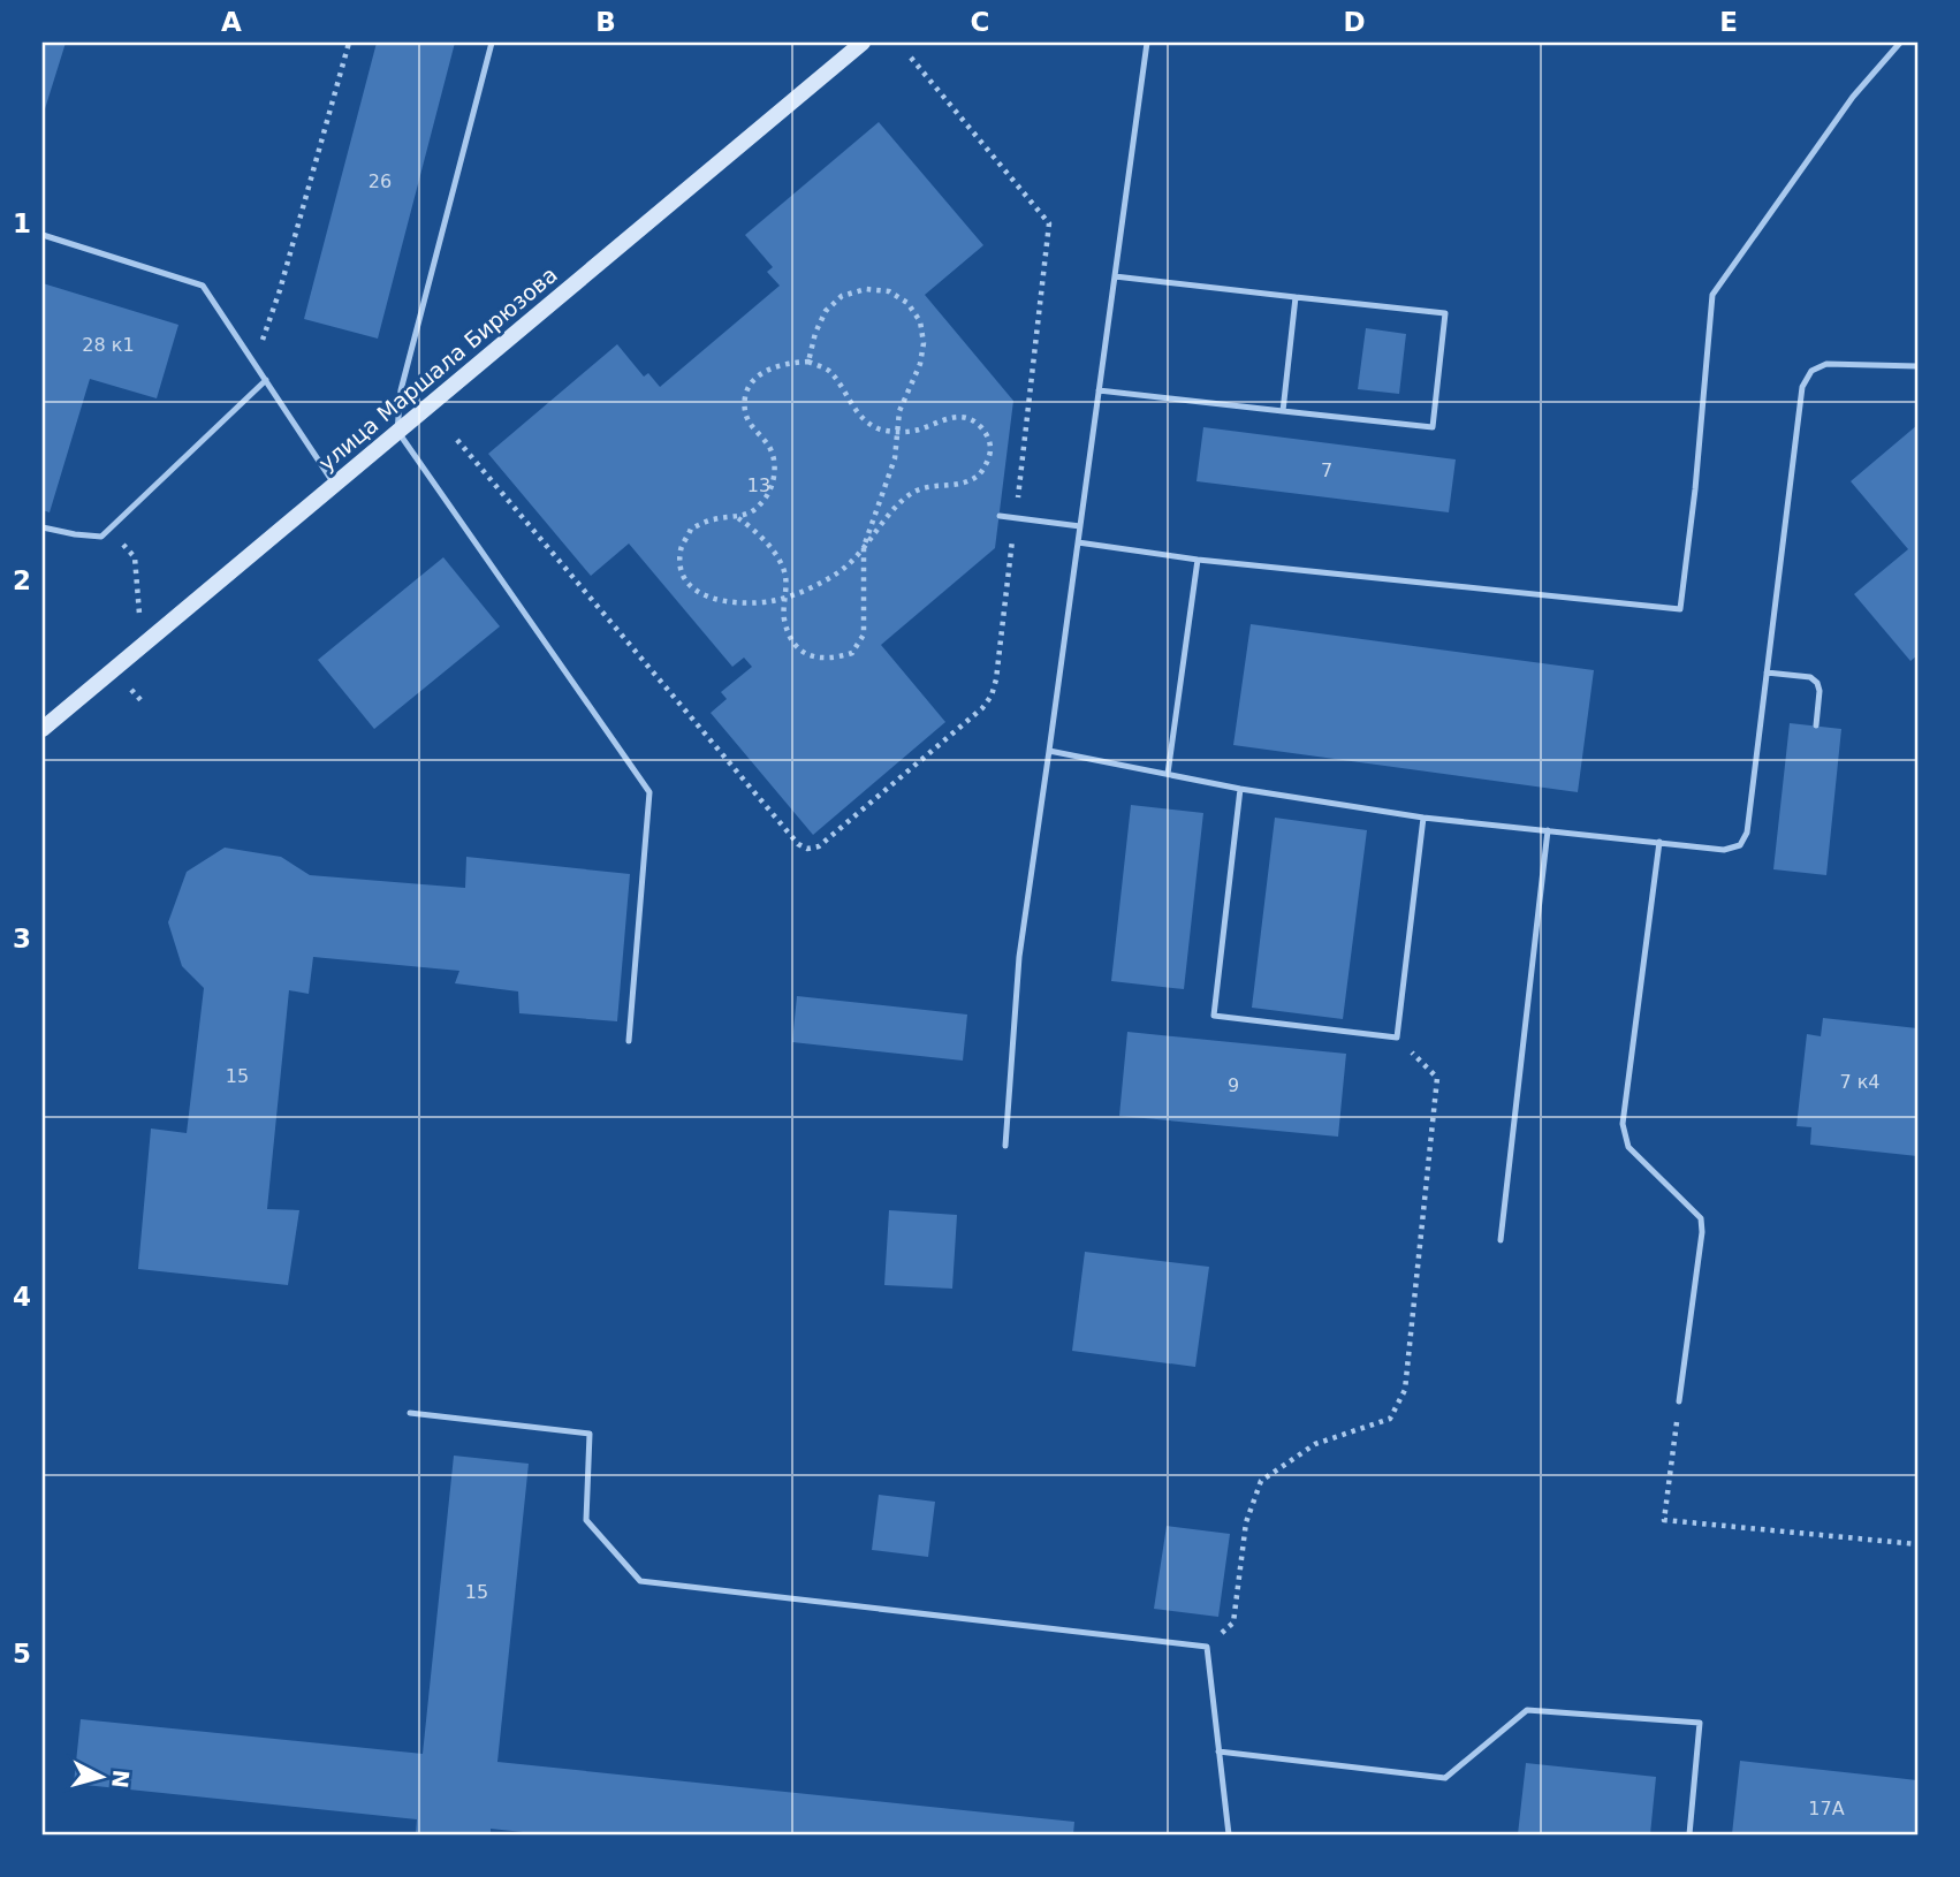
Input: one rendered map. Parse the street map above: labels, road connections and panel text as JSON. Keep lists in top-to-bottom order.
{
  "streets": {
    "street": ["улица Маршала Бирюзова"]
  },
  "house_numbers": [
    "26",
    "28 к1",
    "7",
    "13",
    "15",
    "7 к4",
    "9",
    "15",
    "17А"
  ],
  "north": "right",
  "grid": {
    "columns": [
      "A",
      "B",
      "C",
      "D",
      "E"
    ],
    "rows": [
      "1",
      "2",
      "3",
      "4",
      "5"
    ]
  }
}
